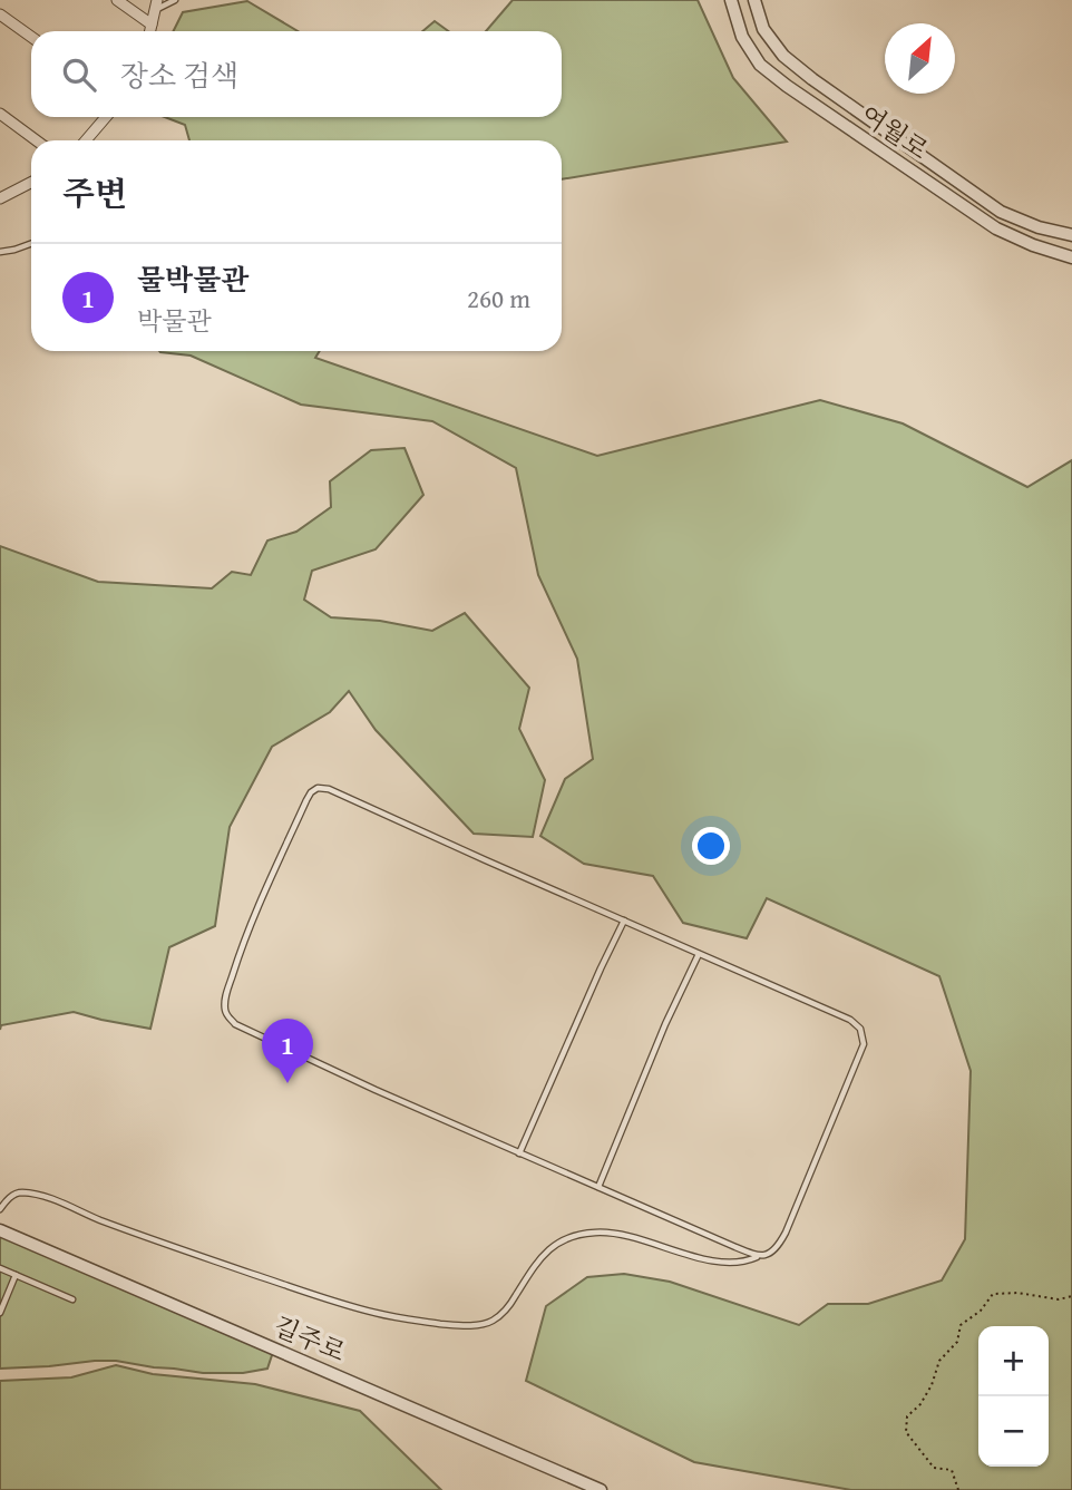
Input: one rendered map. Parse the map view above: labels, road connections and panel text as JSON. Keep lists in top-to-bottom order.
{
  "streets": {
    "street": ["여월로", "길주로"]
  },
  "north": "top right",
  "page": {
    "search": "장소 검색",
    "heading": "주변",
    "list": [
      {
        "mark": "1",
        "name": "물박물관",
        "note": "박물관",
        "value": "260 m"
      }
    ],
    "pins": "1",
    "map_buttons": ["+", "−"]
  }
}
